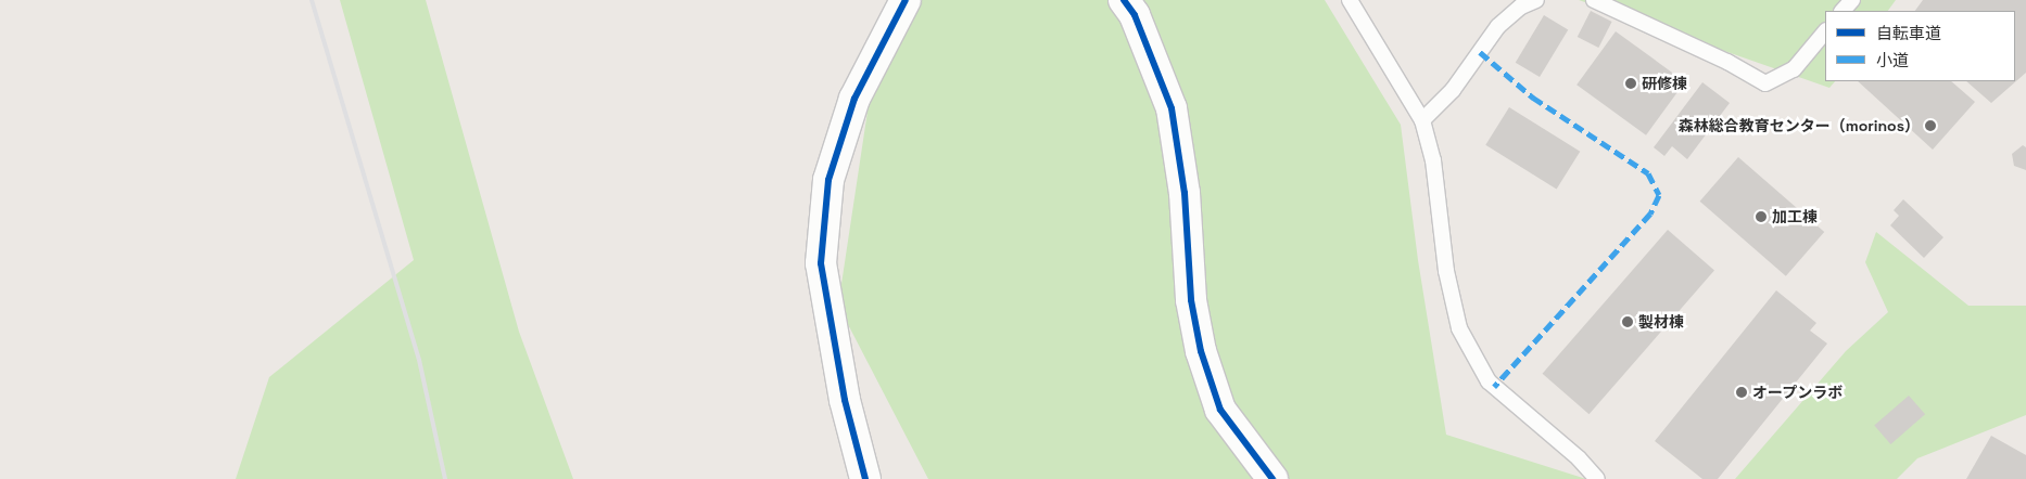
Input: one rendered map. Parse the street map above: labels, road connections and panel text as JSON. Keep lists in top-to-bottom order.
{
  "places": [
    "研修棟",
    "森林総合教育センター（morinos）",
    "加工棟",
    "製材棟",
    "オープンラボ"
  ],
  "legend": ["自転車道", "小道"]
}
